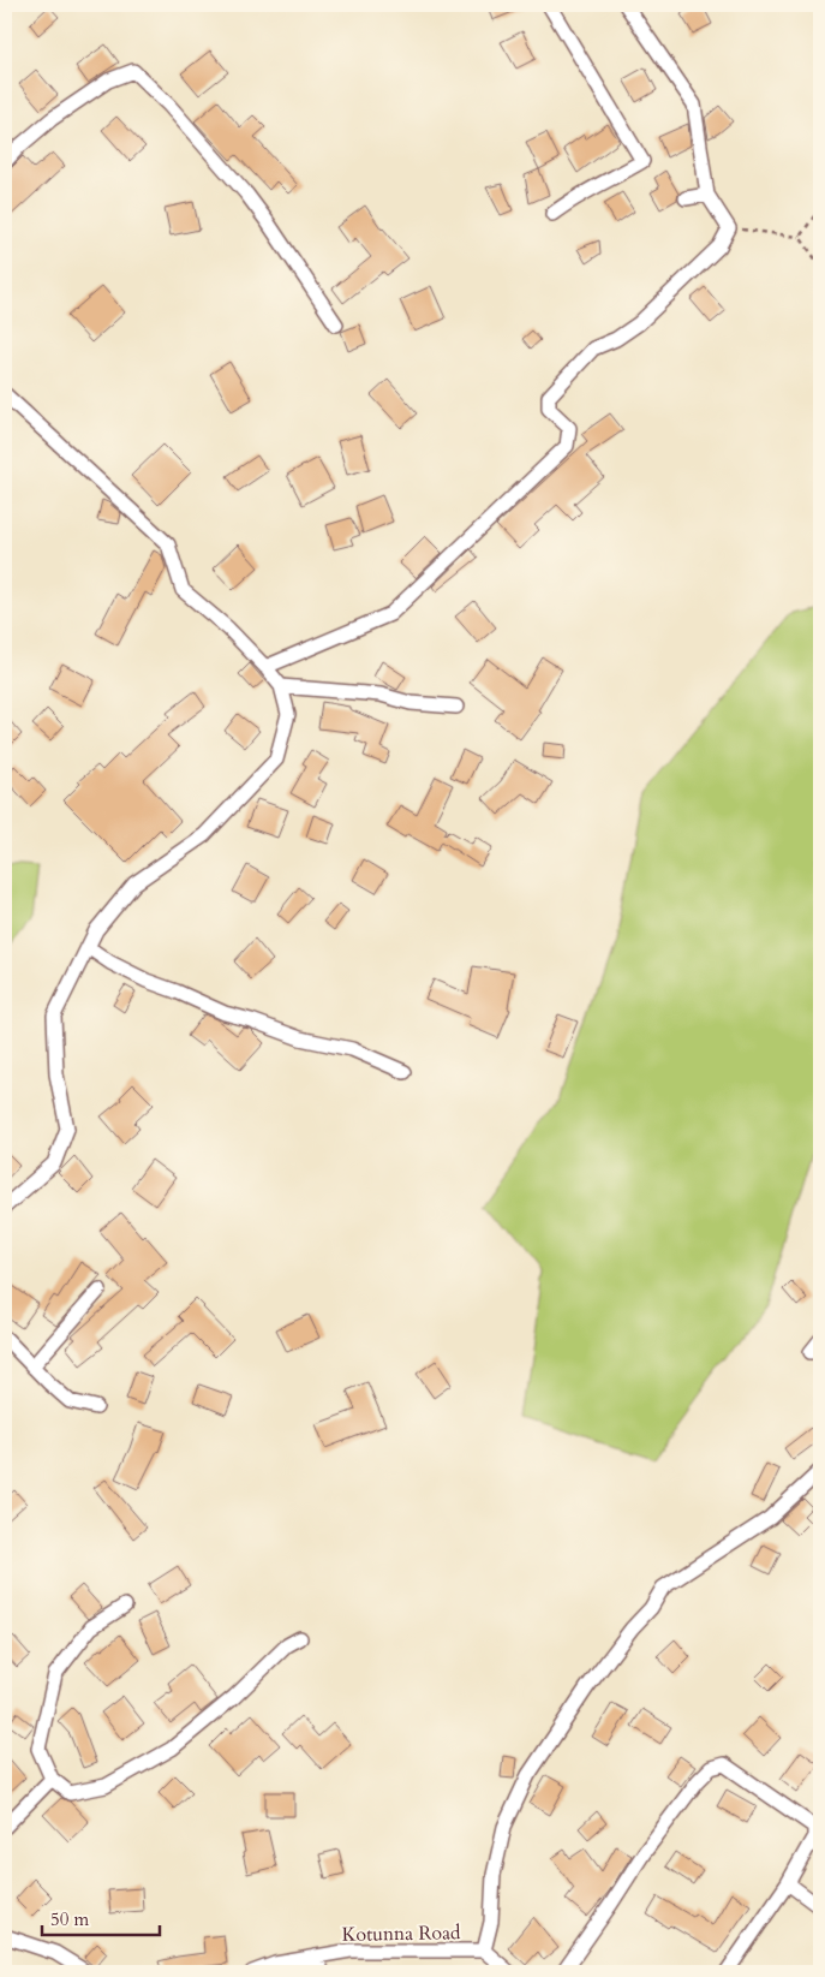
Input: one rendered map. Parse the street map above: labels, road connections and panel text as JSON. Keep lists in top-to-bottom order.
{
  "streets": {
    "street": ["Kotunna Road"]
  },
  "scale_bar": "50 m"
}
